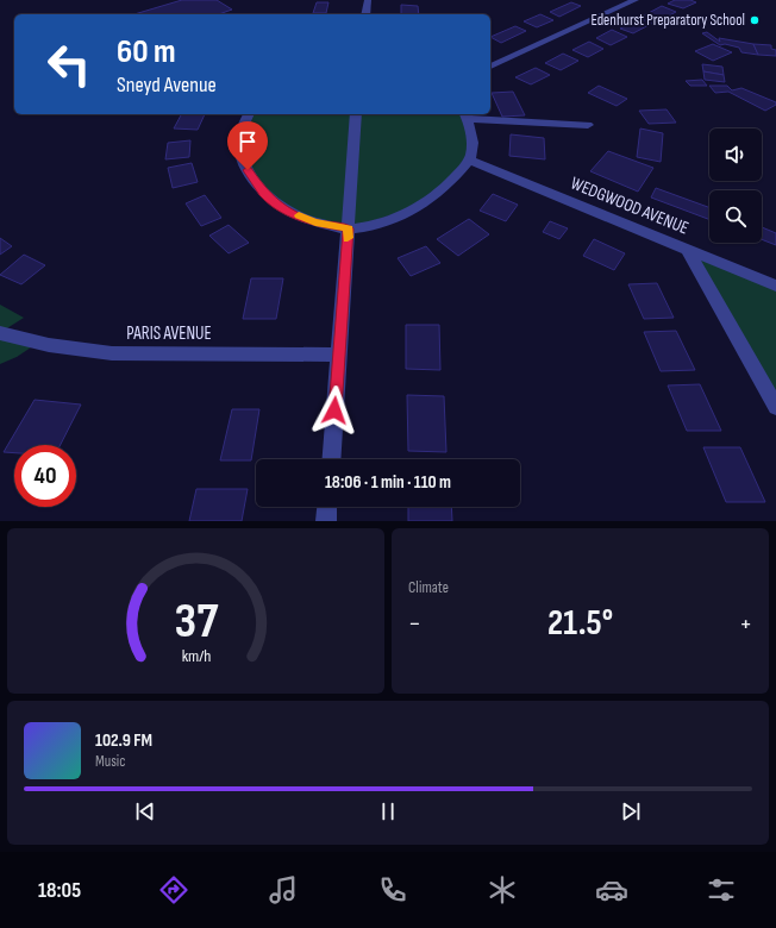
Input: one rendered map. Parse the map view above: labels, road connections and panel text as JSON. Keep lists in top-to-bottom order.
{
  "streets": {
    "street": ["WEDGWOOD AVENUE", "PARIS AVENUE"]
  },
  "places": ["Edenhurst Preparatory School"],
  "page": {
    "turn": ["60 m", "Sneyd Avenue"],
    "limit": "40",
    "trip": "18:06 · 1 min · 110 m",
    "tile": "Climate",
    "heat": ["−", "21.5°", "+"],
    "song": ["102.9 FM", "Music"],
    "tabs": "18:05",
    "gauge": ["37", "km/h"]
  }
}
